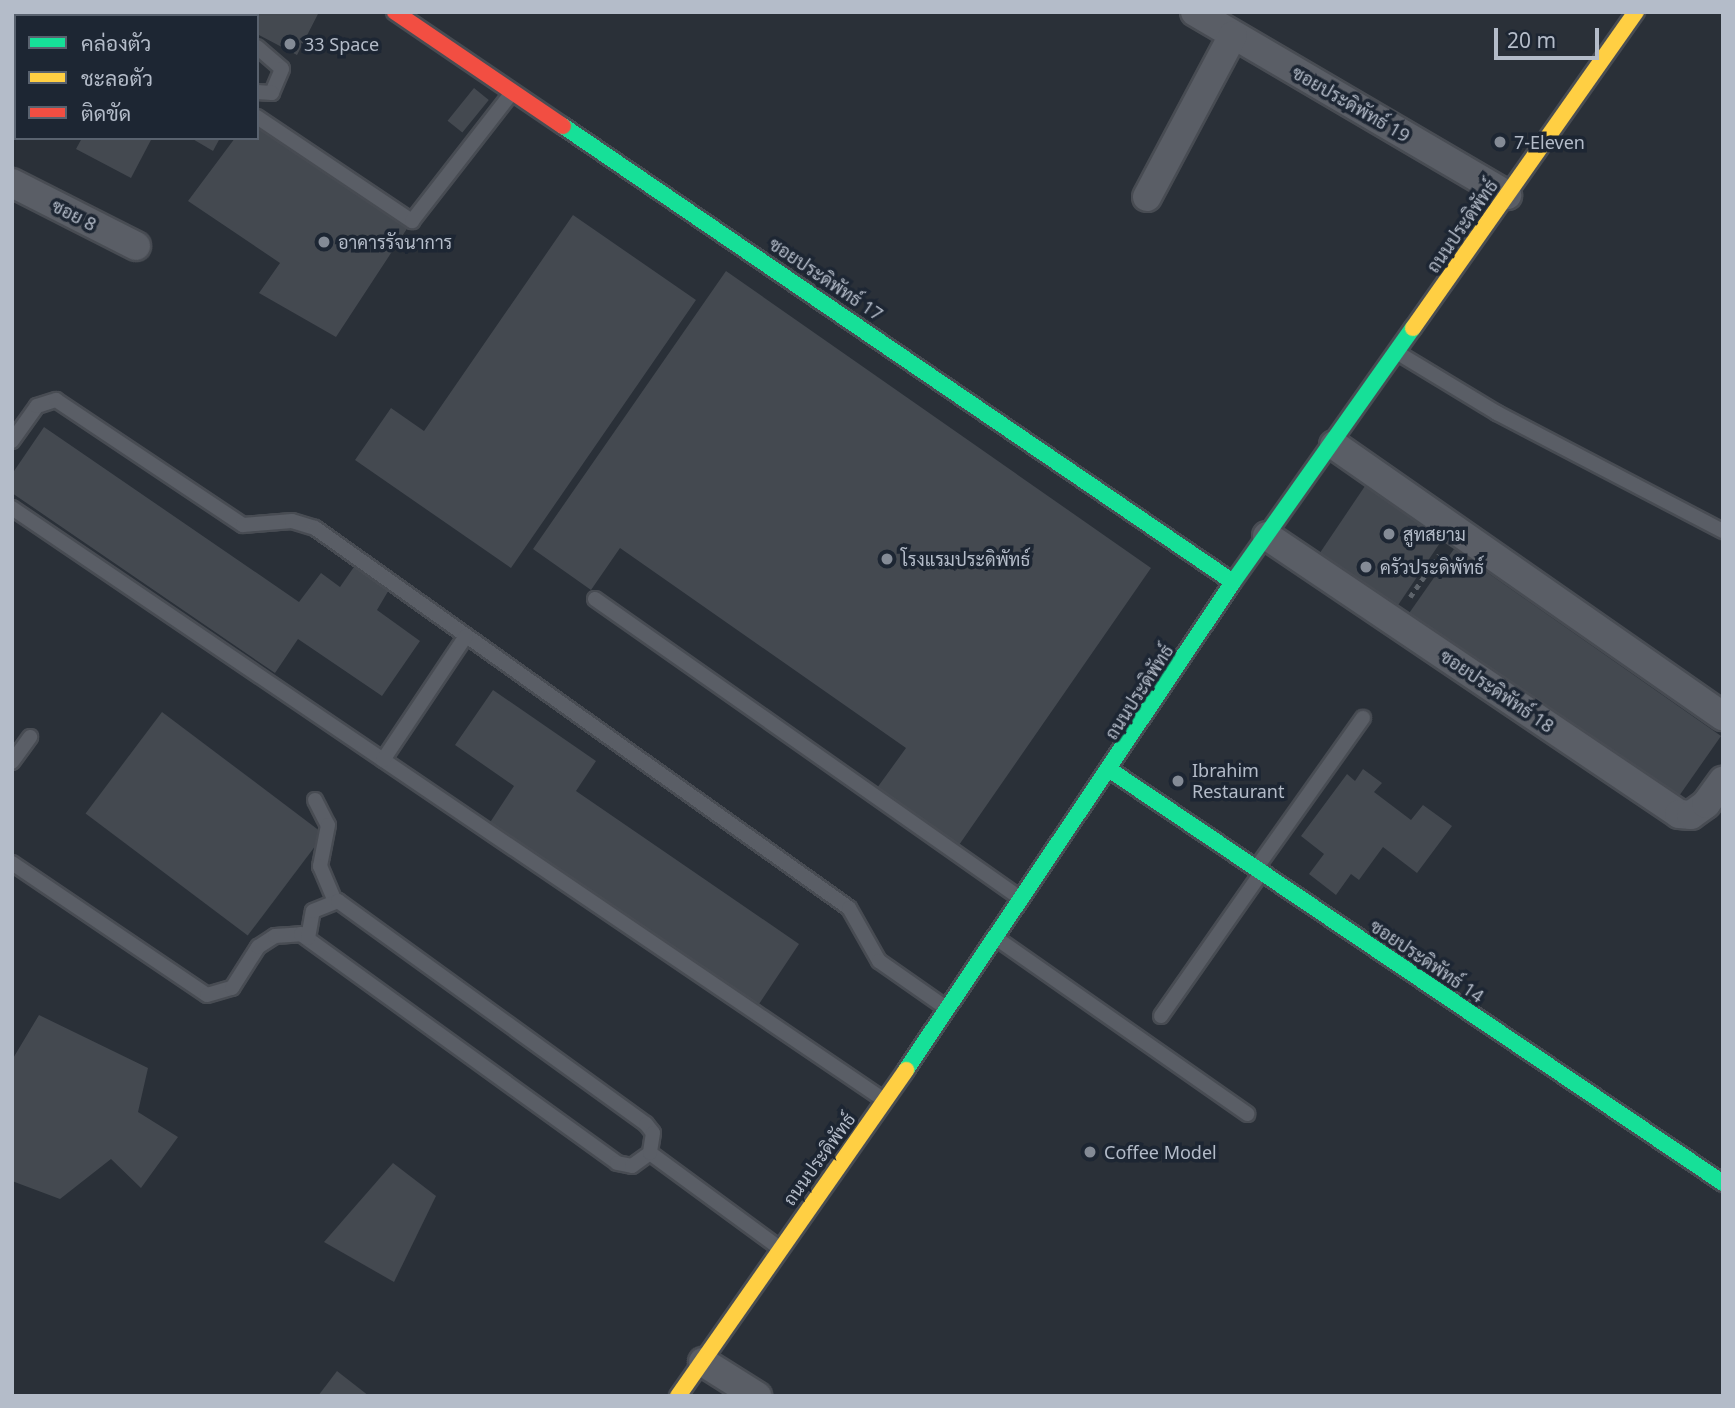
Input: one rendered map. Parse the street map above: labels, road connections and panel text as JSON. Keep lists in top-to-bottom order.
{
  "streets": {
    "street": [
      "ซอยประดิพัทธ์ 19",
      "ซอย 8",
      "ถนนประดิพัทธ์",
      "ซอยประดิพัทธ์ 17",
      "ซอยประดิพัทธ์ 18",
      "ซอยประดิพัทธ์ 14"
    ]
  },
  "crossings": [
    ["ซอยประดิพัทธ์ 19", "ถนนประดิพัทธ์"],
    ["ถนนประดิพัทธ์", "ซอยประดิพัทธ์ 17"],
    ["ถนนประดิพัทธ์", "ซอยประดิพัทธ์ 18"],
    ["ถนนประดิพัทธ์", "ซอยประดิพัทธ์ 14"]
  ],
  "places": [
    "33 Space",
    "7-Eleven",
    "อาคารรัจนาการ",
    "สูทสยาม",
    "โรงแรมประดิพัทธ์",
    "ครัวประดิพัทธ์",
    "Ibrahim Restaurant",
    "Coffee Model"
  ],
  "legend": ["คล่องตัว", "ชะลอตัว", "ติดขัด"],
  "scale_bar": "20 m"
}
